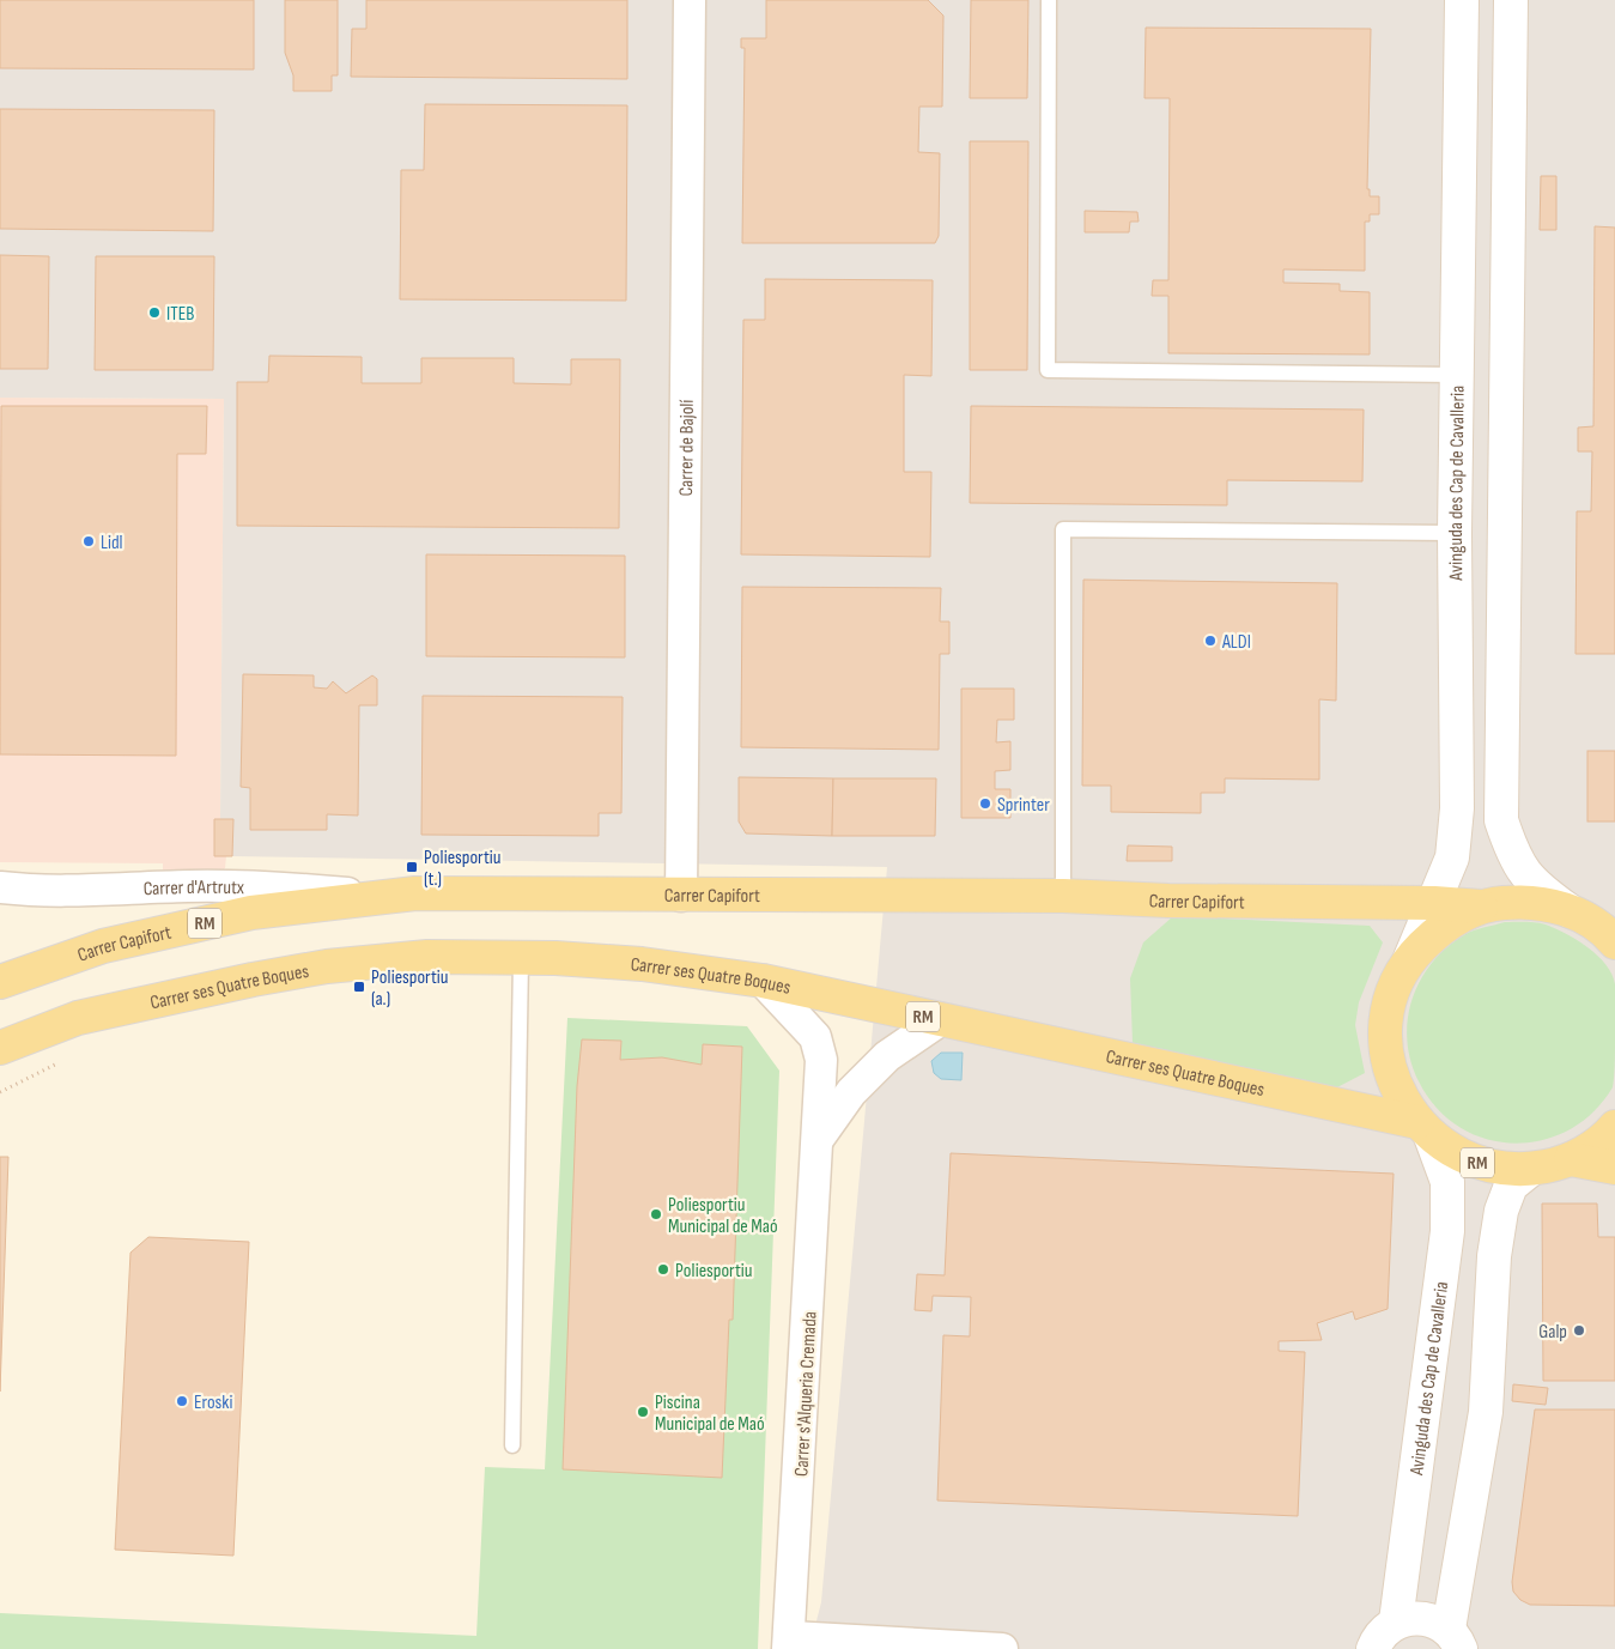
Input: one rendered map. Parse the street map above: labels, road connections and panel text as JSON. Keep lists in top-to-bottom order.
{
  "streets": {
    "main road": ["Carrer Capifort", "RM", "Carrer ses Quatre Boques"],
    "street": [
      "Carrer de Bajolí",
      "Avinguda des Cap de Cavalleria",
      "Carrer d'Artrutx",
      "Carrer s'Alqueria Cremada"
    ]
  },
  "crossings": [
    ["Carrer de Bajolí", "Carrer Capifort"],
    ["Avinguda des Cap de Cavalleria", "Carrer Capifort"],
    ["Avinguda des Cap de Cavalleria", "RM"],
    ["Avinguda des Cap de Cavalleria", "Carrer ses Quatre Boques"],
    ["Carrer d'Artrutx", "Carrer Capifort"],
    ["Carrer Capifort", "RM"],
    ["RM", "Carrer ses Quatre Boques"],
    ["Carrer ses Quatre Boques", "Carrer s'Alqueria Cremada"]
  ],
  "places": {
    "other": [
      "ITEB",
      "Lidl",
      "ALDI",
      "Sprinter",
      "Poliesportiu Municipal de Maó",
      "Poliesportiu",
      "Galp",
      "Eroski",
      "Piscina Municipal de Maó"
    ],
    "transit": ["Poliesportiu (t.)", "Poliesportiu (a.)"]
  }
}
